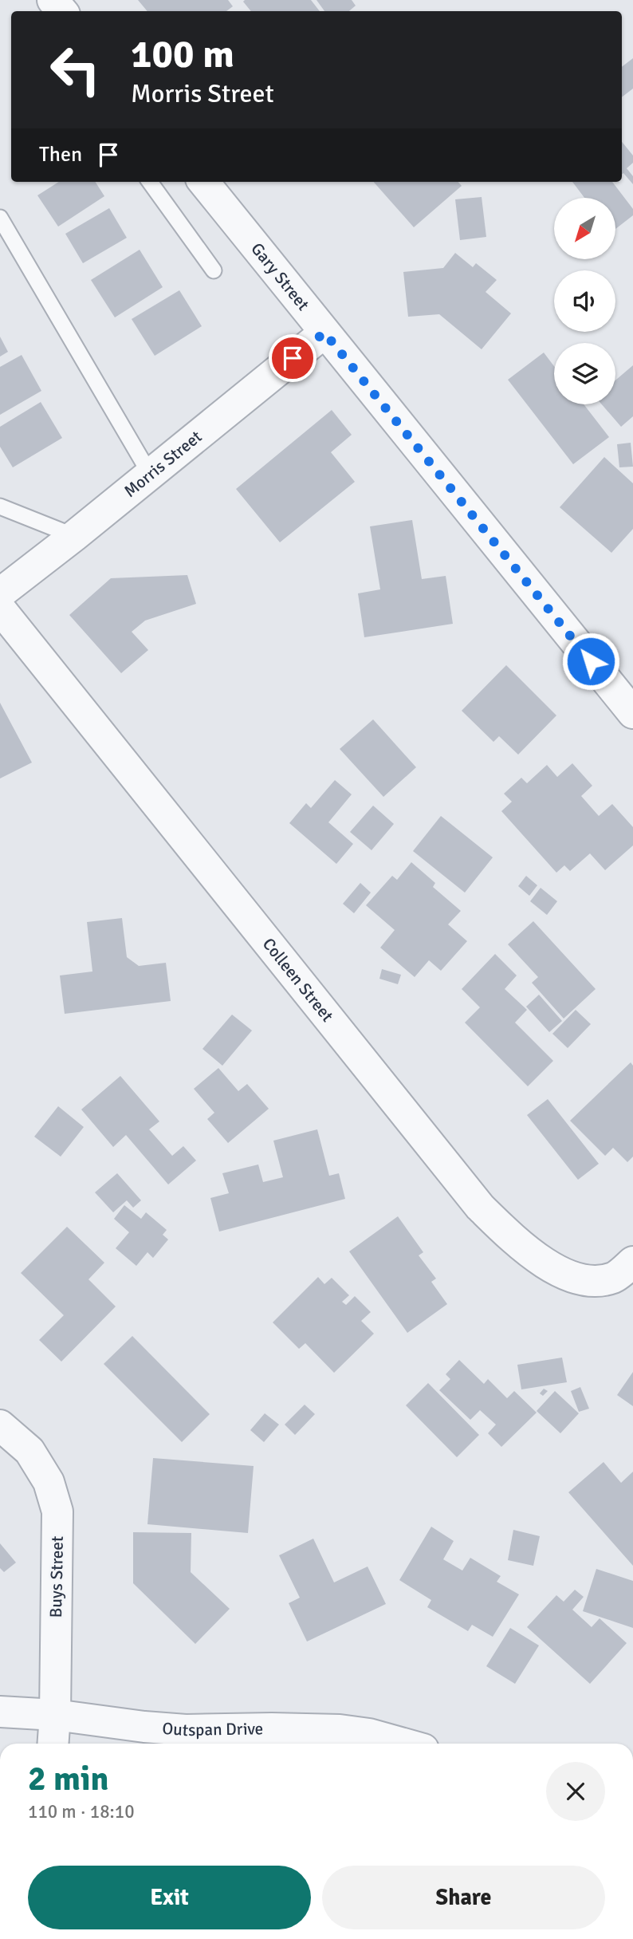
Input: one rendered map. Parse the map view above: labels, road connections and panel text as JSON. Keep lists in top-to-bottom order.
{
  "streets": {
    "street": [
      "Gary Street",
      "Morris Street",
      "Colleen Street",
      "Buys Street",
      "Outspan Drive"
    ]
  },
  "crossings": [
    ["Gary Street", "Morris Street"],
    ["Buys Street", "Outspan Drive"]
  ],
  "north": "bottom left",
  "page": {
    "turn": ["100 m", "Morris Street"],
    "then": "Then",
    "heading": ["2 min", "110 m · 18:10"],
    "buttons": ["Exit", "Share"]
  }
}
